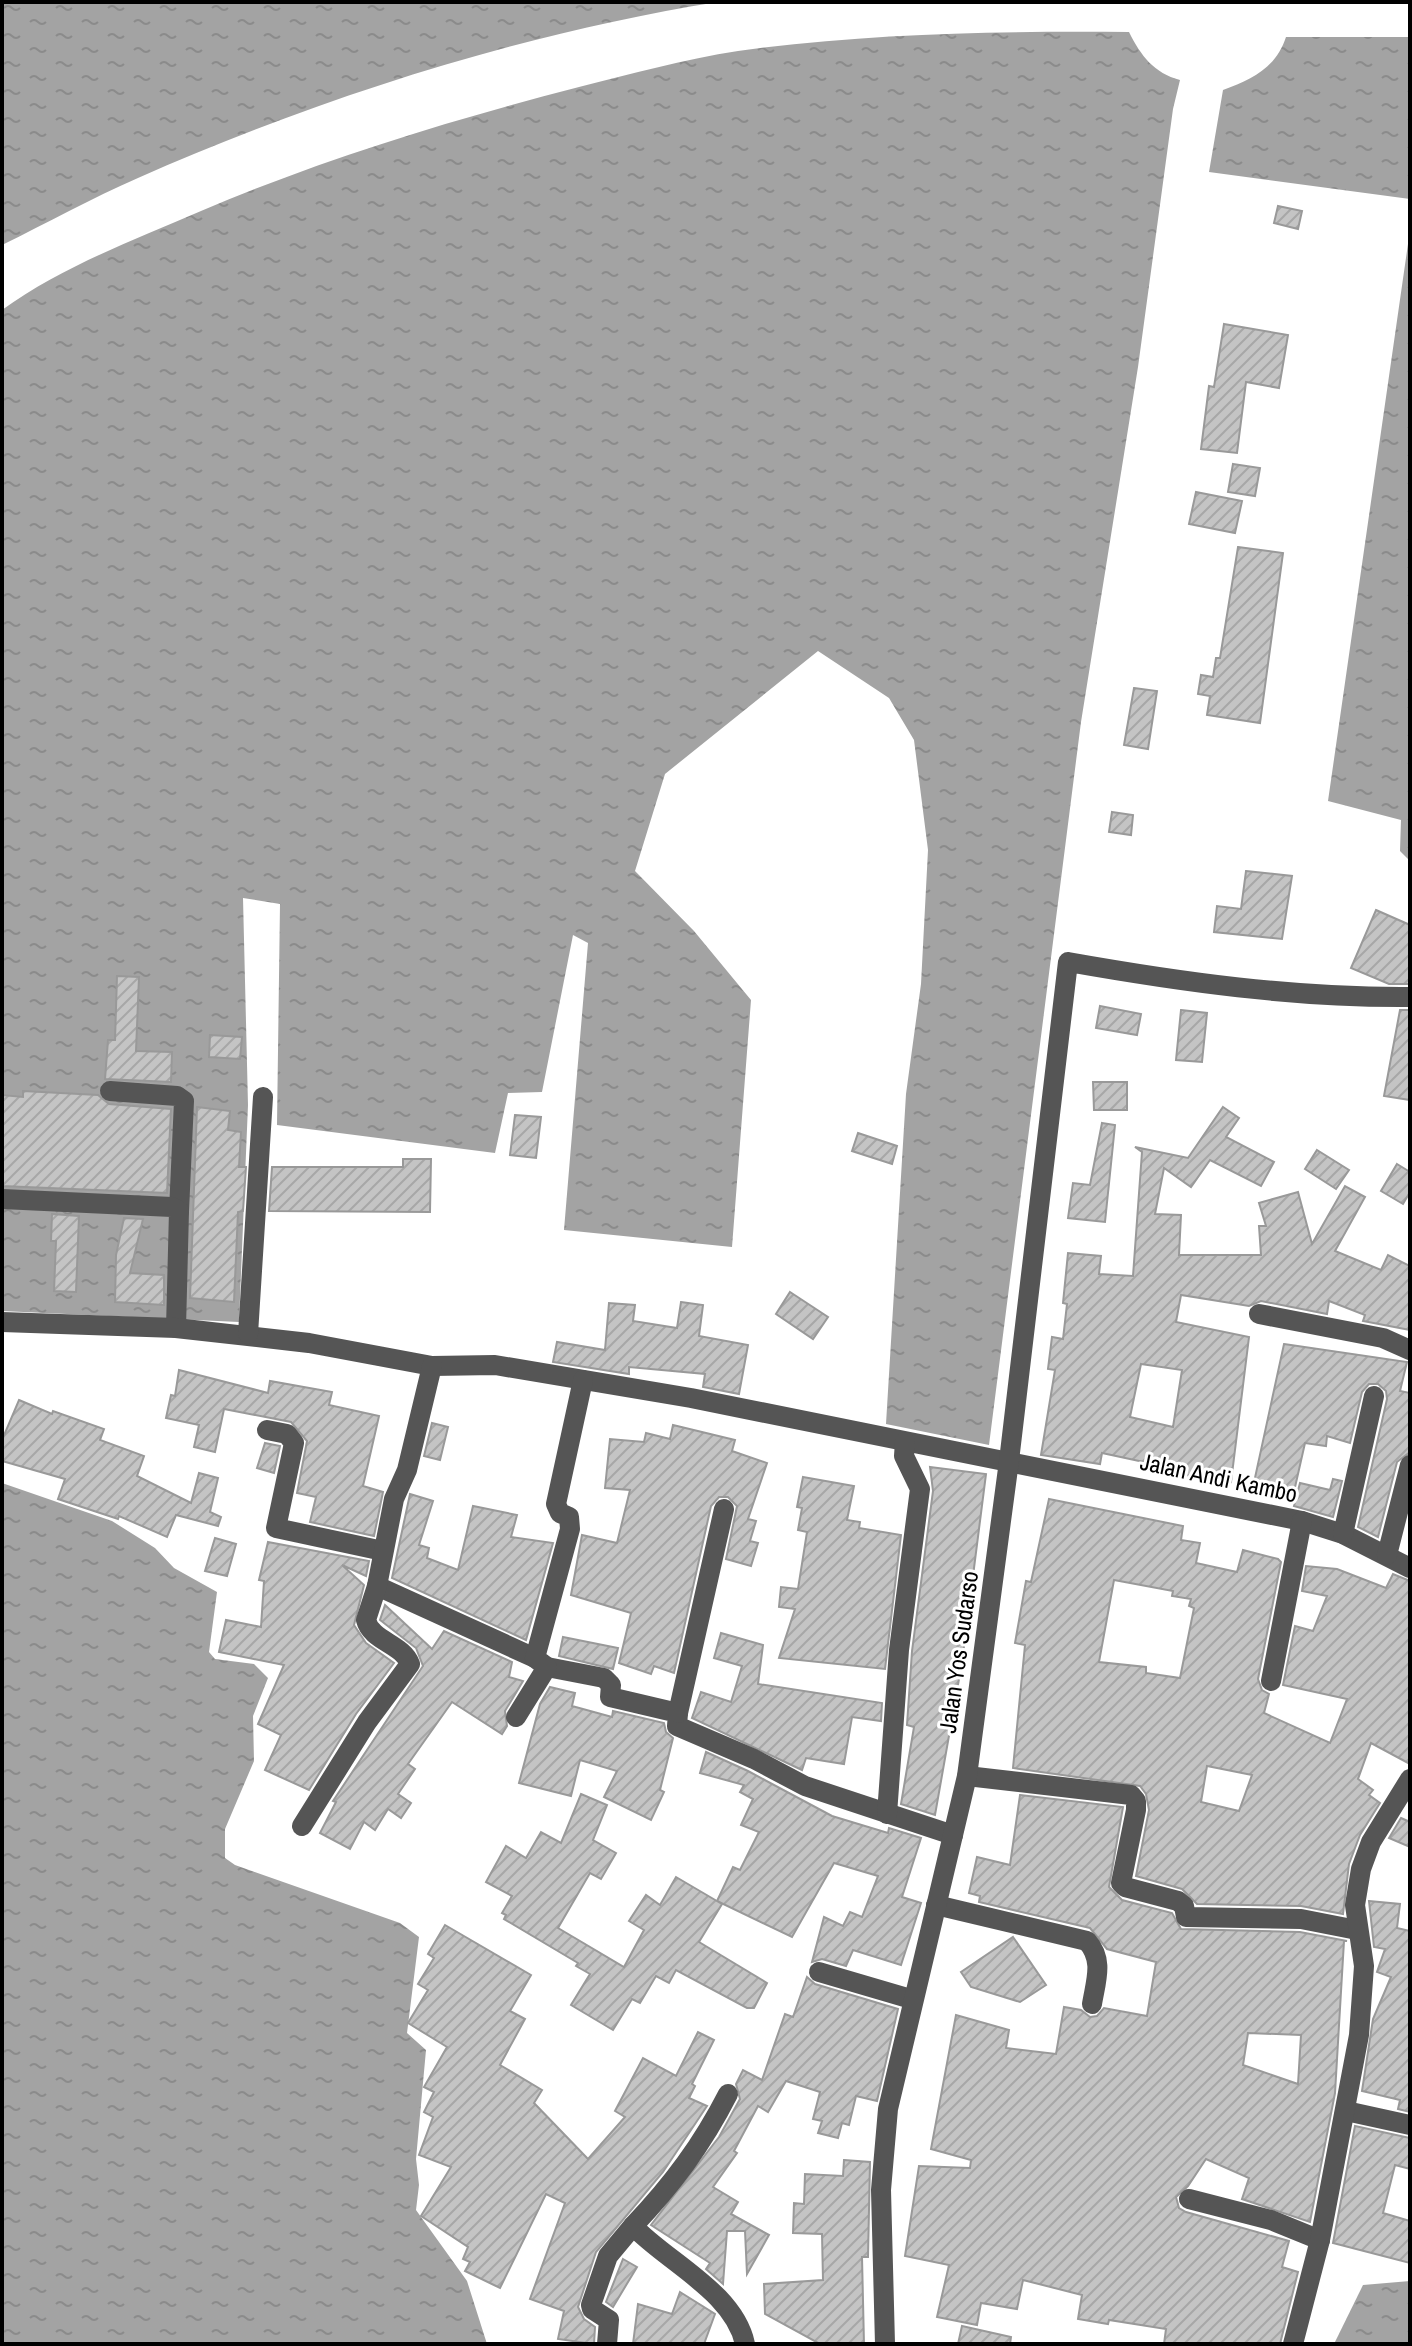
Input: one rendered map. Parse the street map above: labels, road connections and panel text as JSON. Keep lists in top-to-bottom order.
{
  "streets": {
    "street": ["Jalan Andi Kambo", "Jalan Yos Sudarso"]
  },
  "crossings": [
    ["Jalan Andi Kambo", "Jalan Yos Sudarso"]
  ]
}
